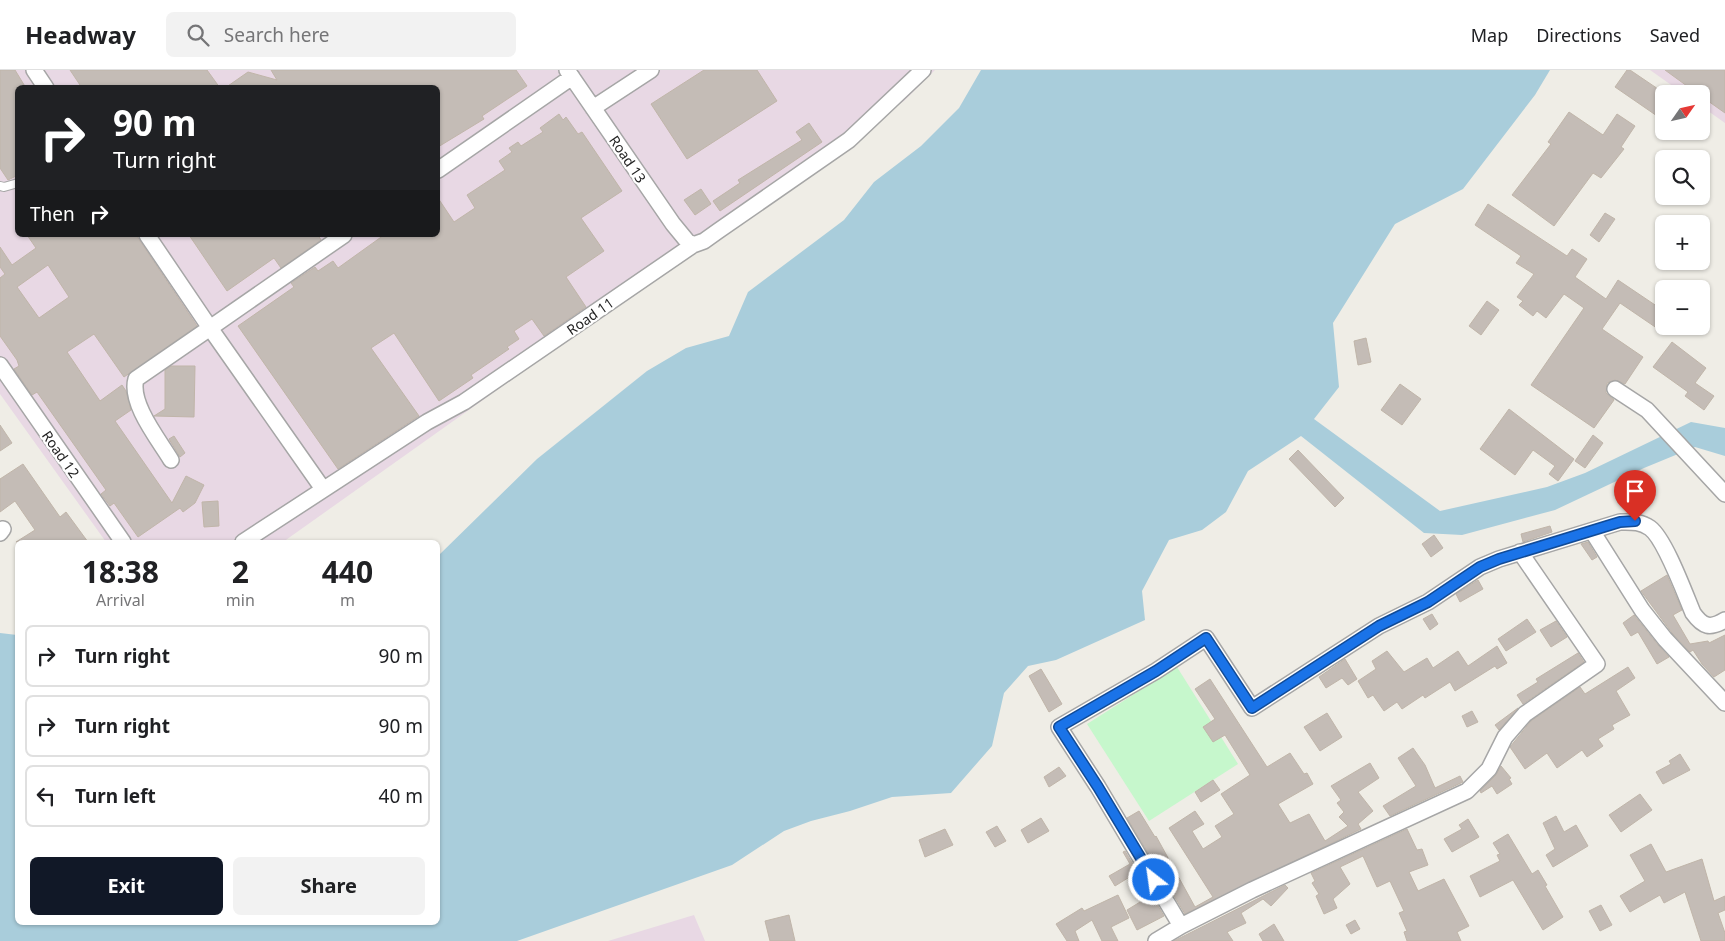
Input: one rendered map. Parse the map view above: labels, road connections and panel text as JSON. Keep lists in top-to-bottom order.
{
  "streets": {
    "street": ["Road 13", "Road 11", "Road 12"]
  },
  "crossings": [
    ["Road 13", "Road 11"]
  ],
  "north": "top right",
  "page": {
    "header": "Headway",
    "search": "Search here",
    "nav": ["Map", "Directions", "Saved"],
    "map_buttons": ["+", "−"],
    "turn": ["90 m", "Turn right"],
    "then": "Then",
    "eta": [
      "18:38",
      "Arrival",
      "2",
      "min",
      "440",
      "m"
    ],
    "list": [
      {
        "name": "Turn right",
        "value": "90 m"
      },
      {
        "name": "Turn right",
        "value": "90 m"
      },
      {
        "name": "Turn left",
        "value": "40 m"
      }
    ],
    "buttons": ["Exit", "Share"]
  }
}
